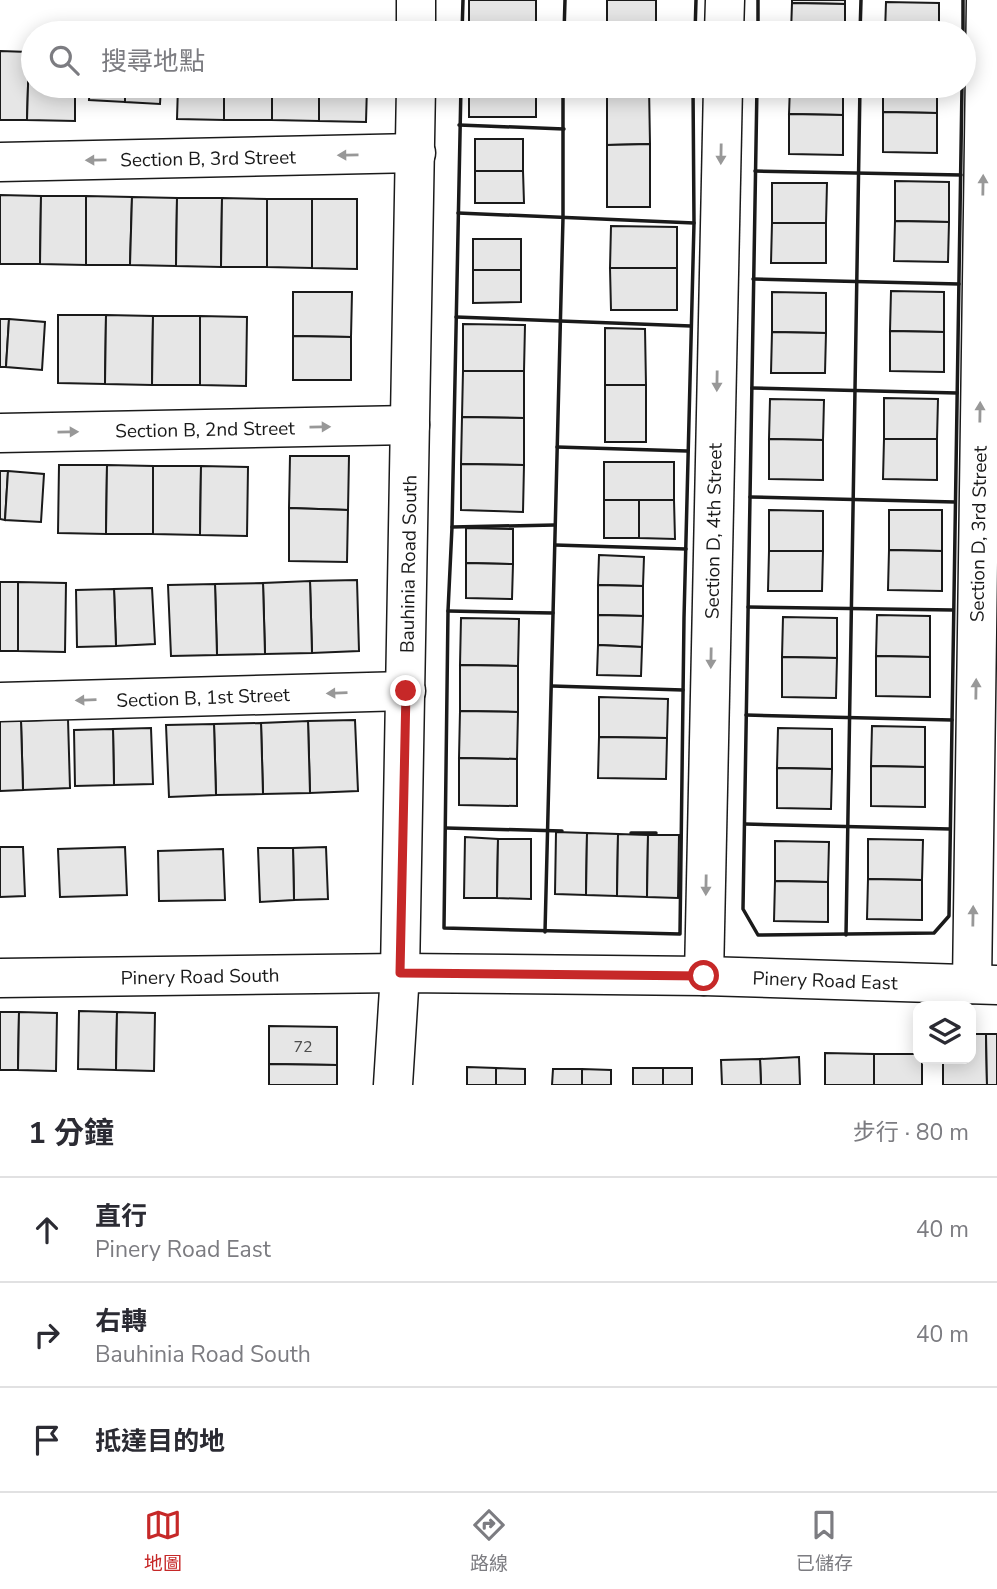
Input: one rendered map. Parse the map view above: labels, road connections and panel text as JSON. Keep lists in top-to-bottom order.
{
  "streets": {
    "street": [
      "Section B, 3rd Street",
      "Section B, 2nd Street",
      "Section D, 4th Street",
      "Section D, 3rd Street",
      "Bauhinia Road South",
      "Section B, 1st Street",
      "Pinery Road South",
      "Pinery Road East"
    ]
  },
  "crossings": [
    ["Section B, 3rd Street", "Bauhinia Road South"],
    ["Section B, 2nd Street", "Bauhinia Road South"],
    ["Section D, 4th Street", "Pinery Road East"],
    ["Section D, 3rd Street", "Pinery Road East"],
    ["Bauhinia Road South", "Section B, 1st Street"],
    ["Bauhinia Road South", "Pinery Road South"],
    ["Bauhinia Road South", "Pinery Road East"],
    ["Pinery Road South", "Pinery Road East"]
  ],
  "one_way": [
    "Section B, 3rd Street",
    "Section B, 2nd Street",
    "Section D, 4th Street",
    "Section D, 3rd Street",
    "Section B, 1st Street"
  ],
  "house_numbers": ["72"],
  "page": {
    "search": "搜尋地點",
    "heading": ["1 分鐘", "步行 · 80 m"],
    "list": [
      ["直行", "Pinery Road East", "40 m"],
      ["右轉", "Bauhinia Road South", "40 m"],
      "抵達目的地"
    ],
    "nav": ["地圖", "路線", "已儲存"]
  }
}
